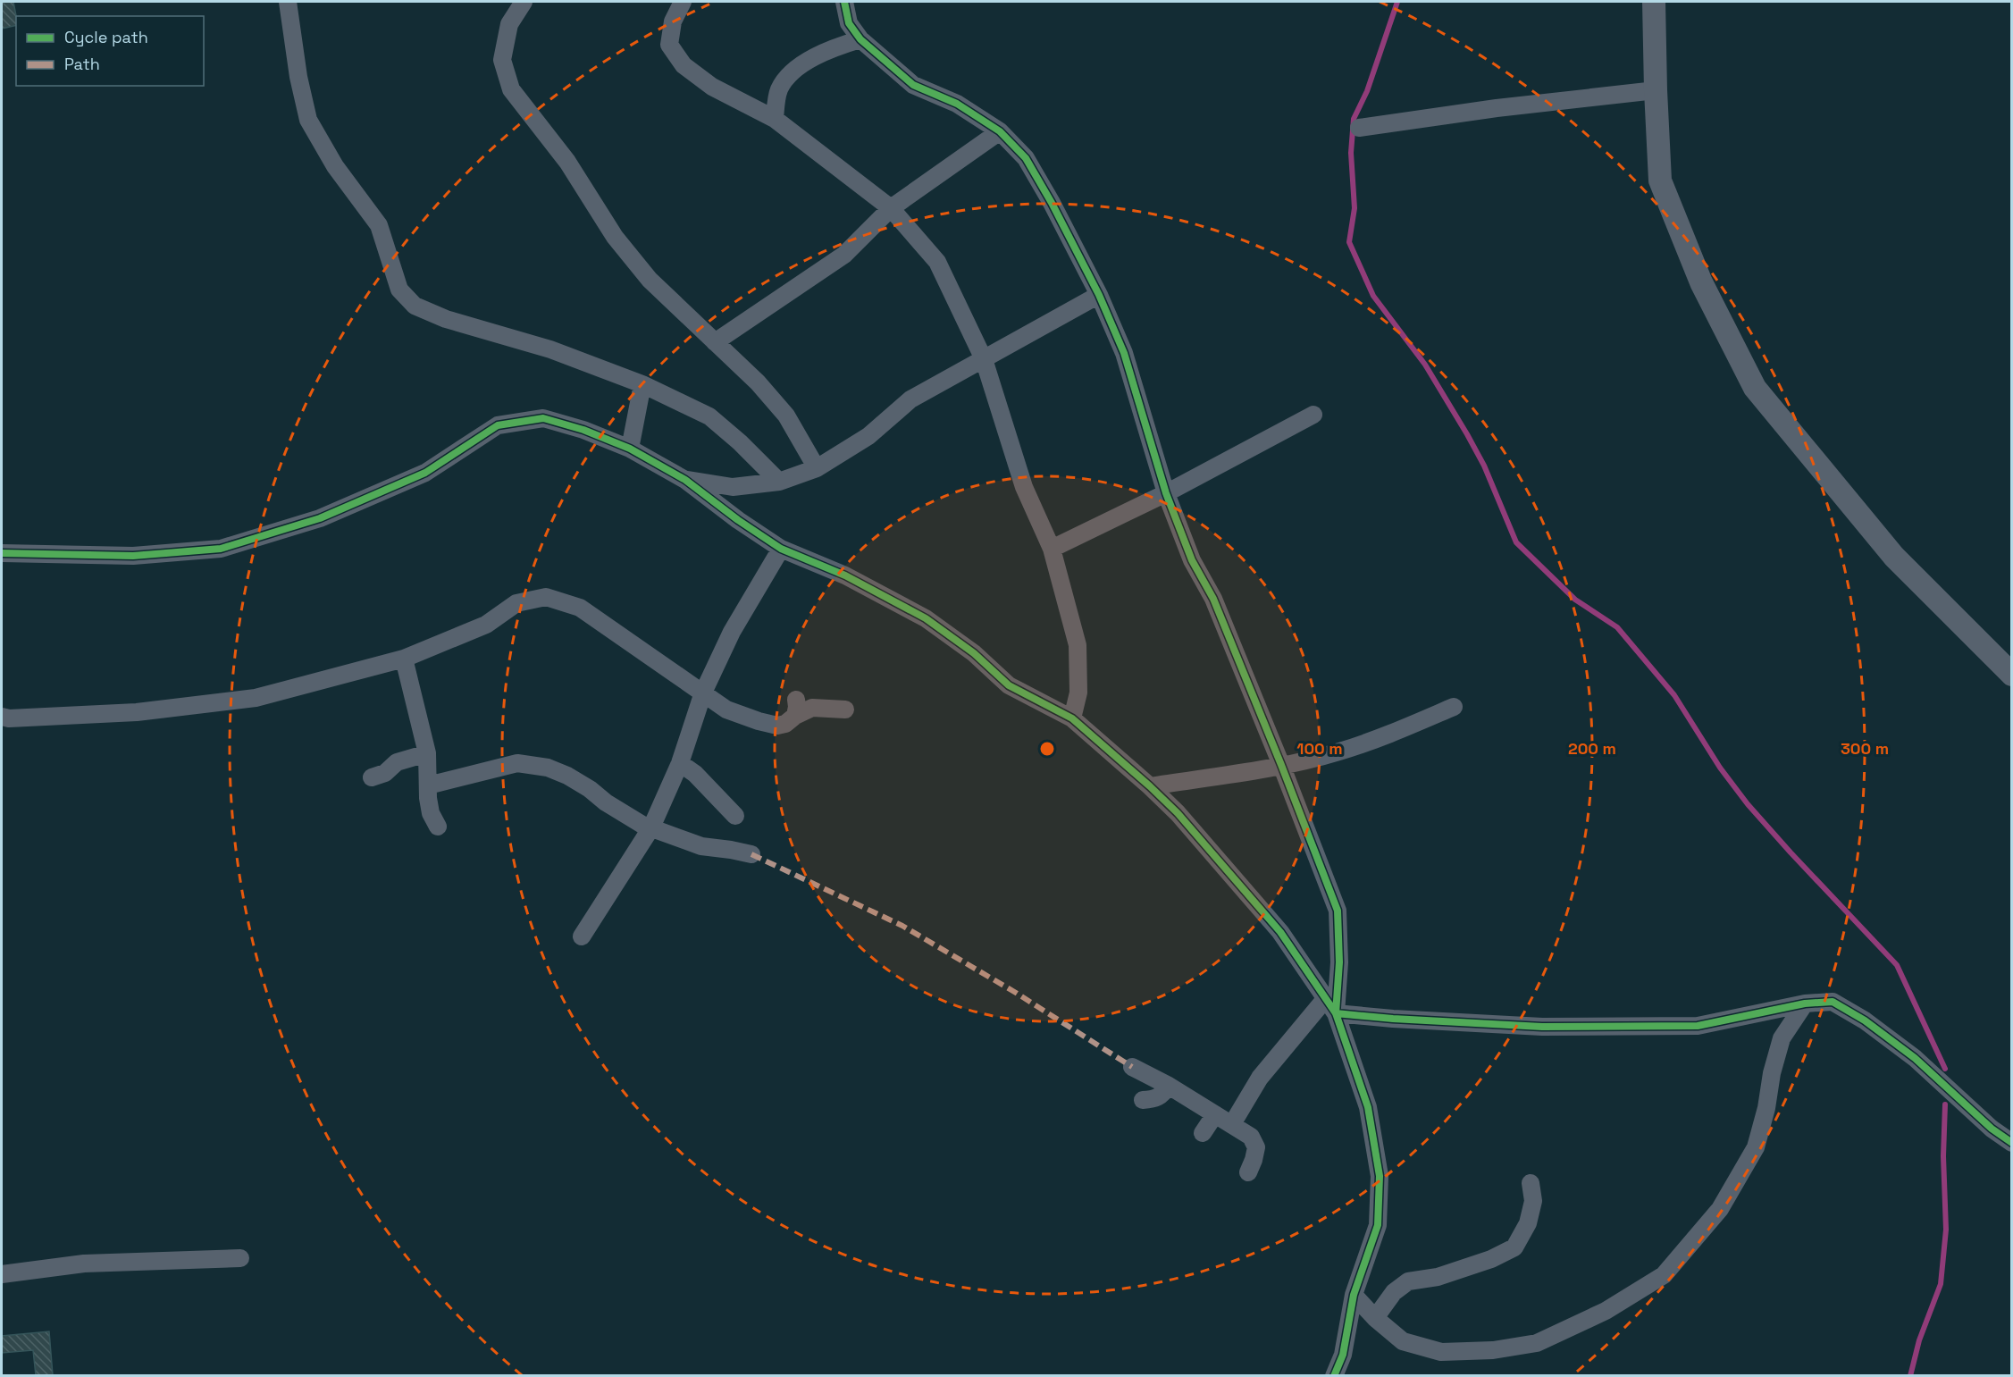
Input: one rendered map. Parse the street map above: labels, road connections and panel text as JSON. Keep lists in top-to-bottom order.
{
  "legend": ["Cycle path", "Path"],
  "rings": ["100 m", "200 m", "300 m"]
}
